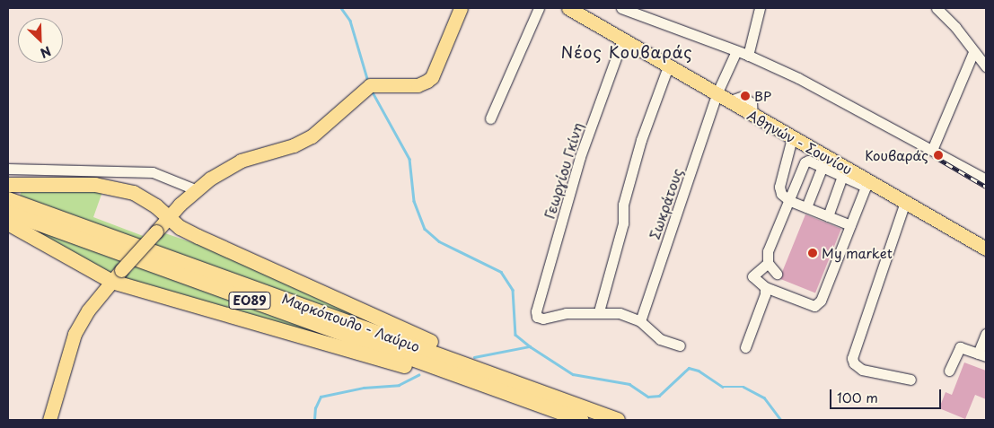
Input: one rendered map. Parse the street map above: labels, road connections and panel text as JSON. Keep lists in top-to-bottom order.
{
  "streets": {
    "highway": ["ΕΟ89", "Μαρκόπουλο - Λαύριο"],
    "main road": ["Αθηνών - Σουνίου"],
    "street": ["Γεωργίου Γκίνη", "Σωκράτους"]
  },
  "crossings": [
    ["Αθηνών - Σουνίου", "Γεωργίου Γκίνη"],
    ["Αθηνών - Σουνίου", "Σωκράτους"]
  ],
  "districts": ["Νέος Κουβαράς"],
  "places": ["BP", "Κουβαράς", "My market"],
  "scale_bar": "100 m",
  "north": "bottom right"
}
